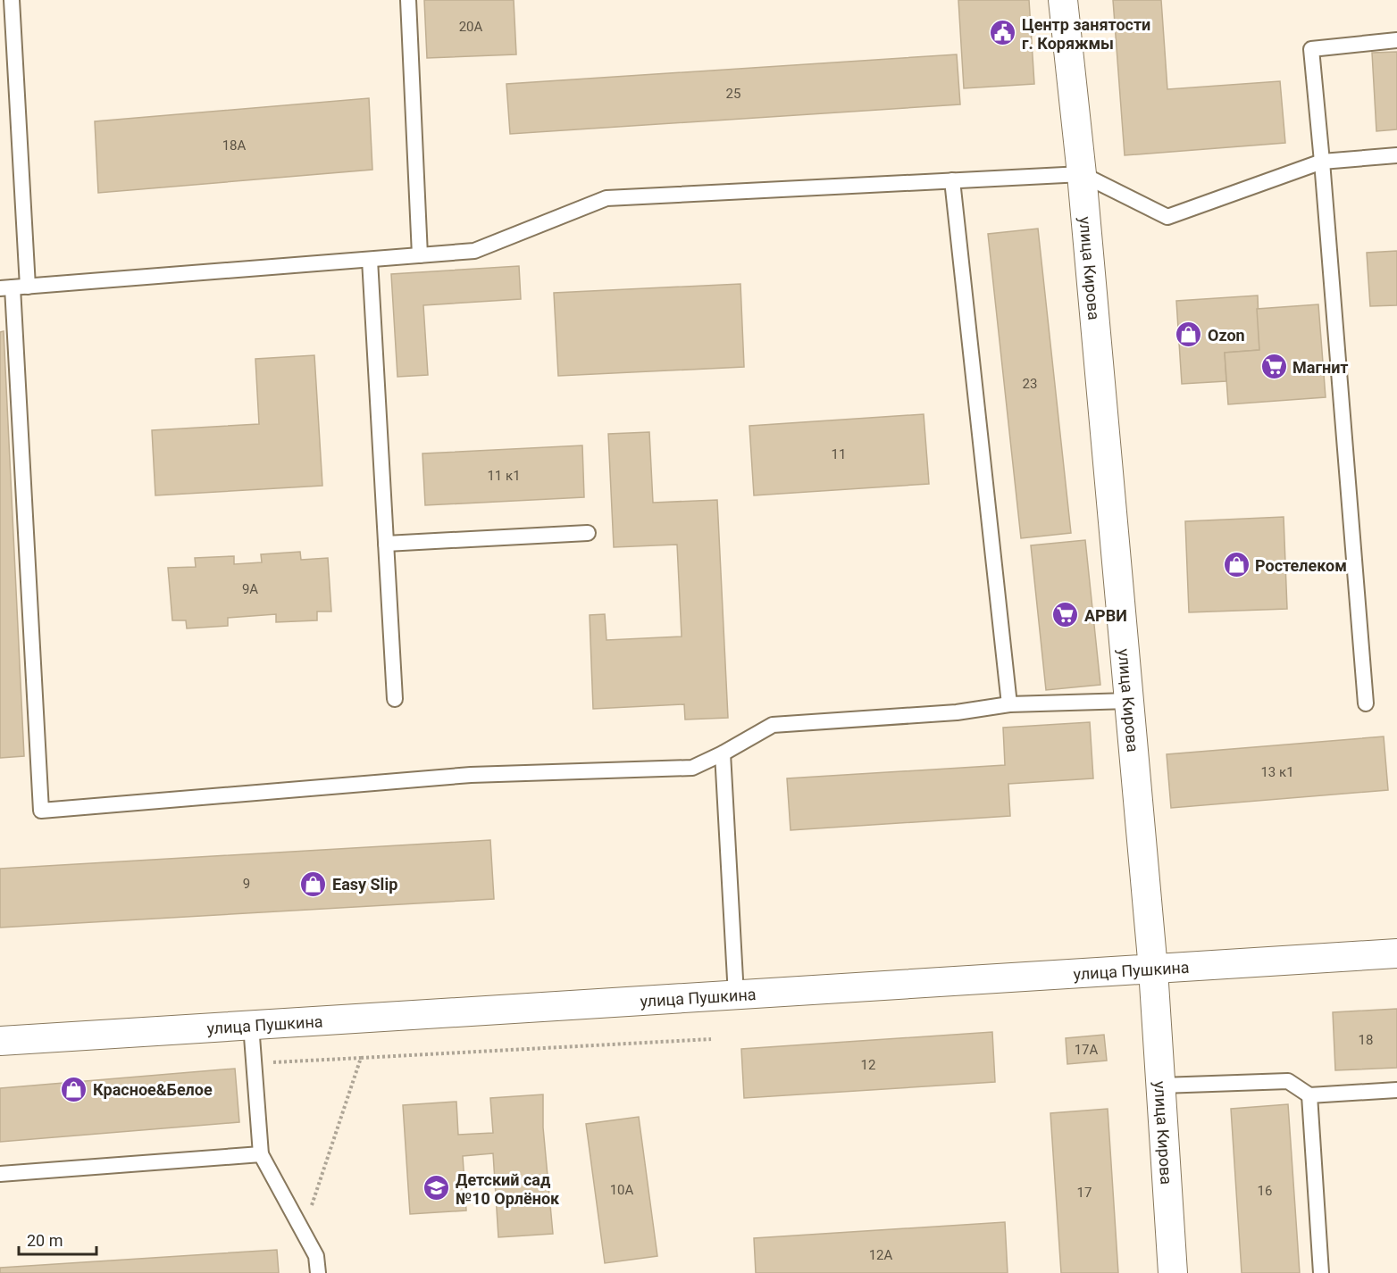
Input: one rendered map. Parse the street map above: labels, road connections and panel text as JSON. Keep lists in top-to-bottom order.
{
  "streets": {
    "street": ["улица Кирова", "улица Пушкина"]
  },
  "crossings": [
    ["улица Кирова", "улица Пушкина"]
  ],
  "places": {
    "public building": ["Центр занятости г. Коряжмы"],
    "shop": [
      "Ozon",
      "Ростелеком",
      "Easy Slip",
      "Красное&Белое"
    ],
    "supermarket": ["Магнит", "АРВИ"],
    "school or university": ["Детский сад №10 Орлёнок"]
  },
  "house_numbers": [
    "20А",
    "25",
    "18А",
    "23",
    "11",
    "11 к1",
    "9А",
    "13 к1",
    "9",
    "18",
    "17А",
    "12",
    "10А",
    "16",
    "17",
    "12А"
  ],
  "scale_bar": "20 m"
}
